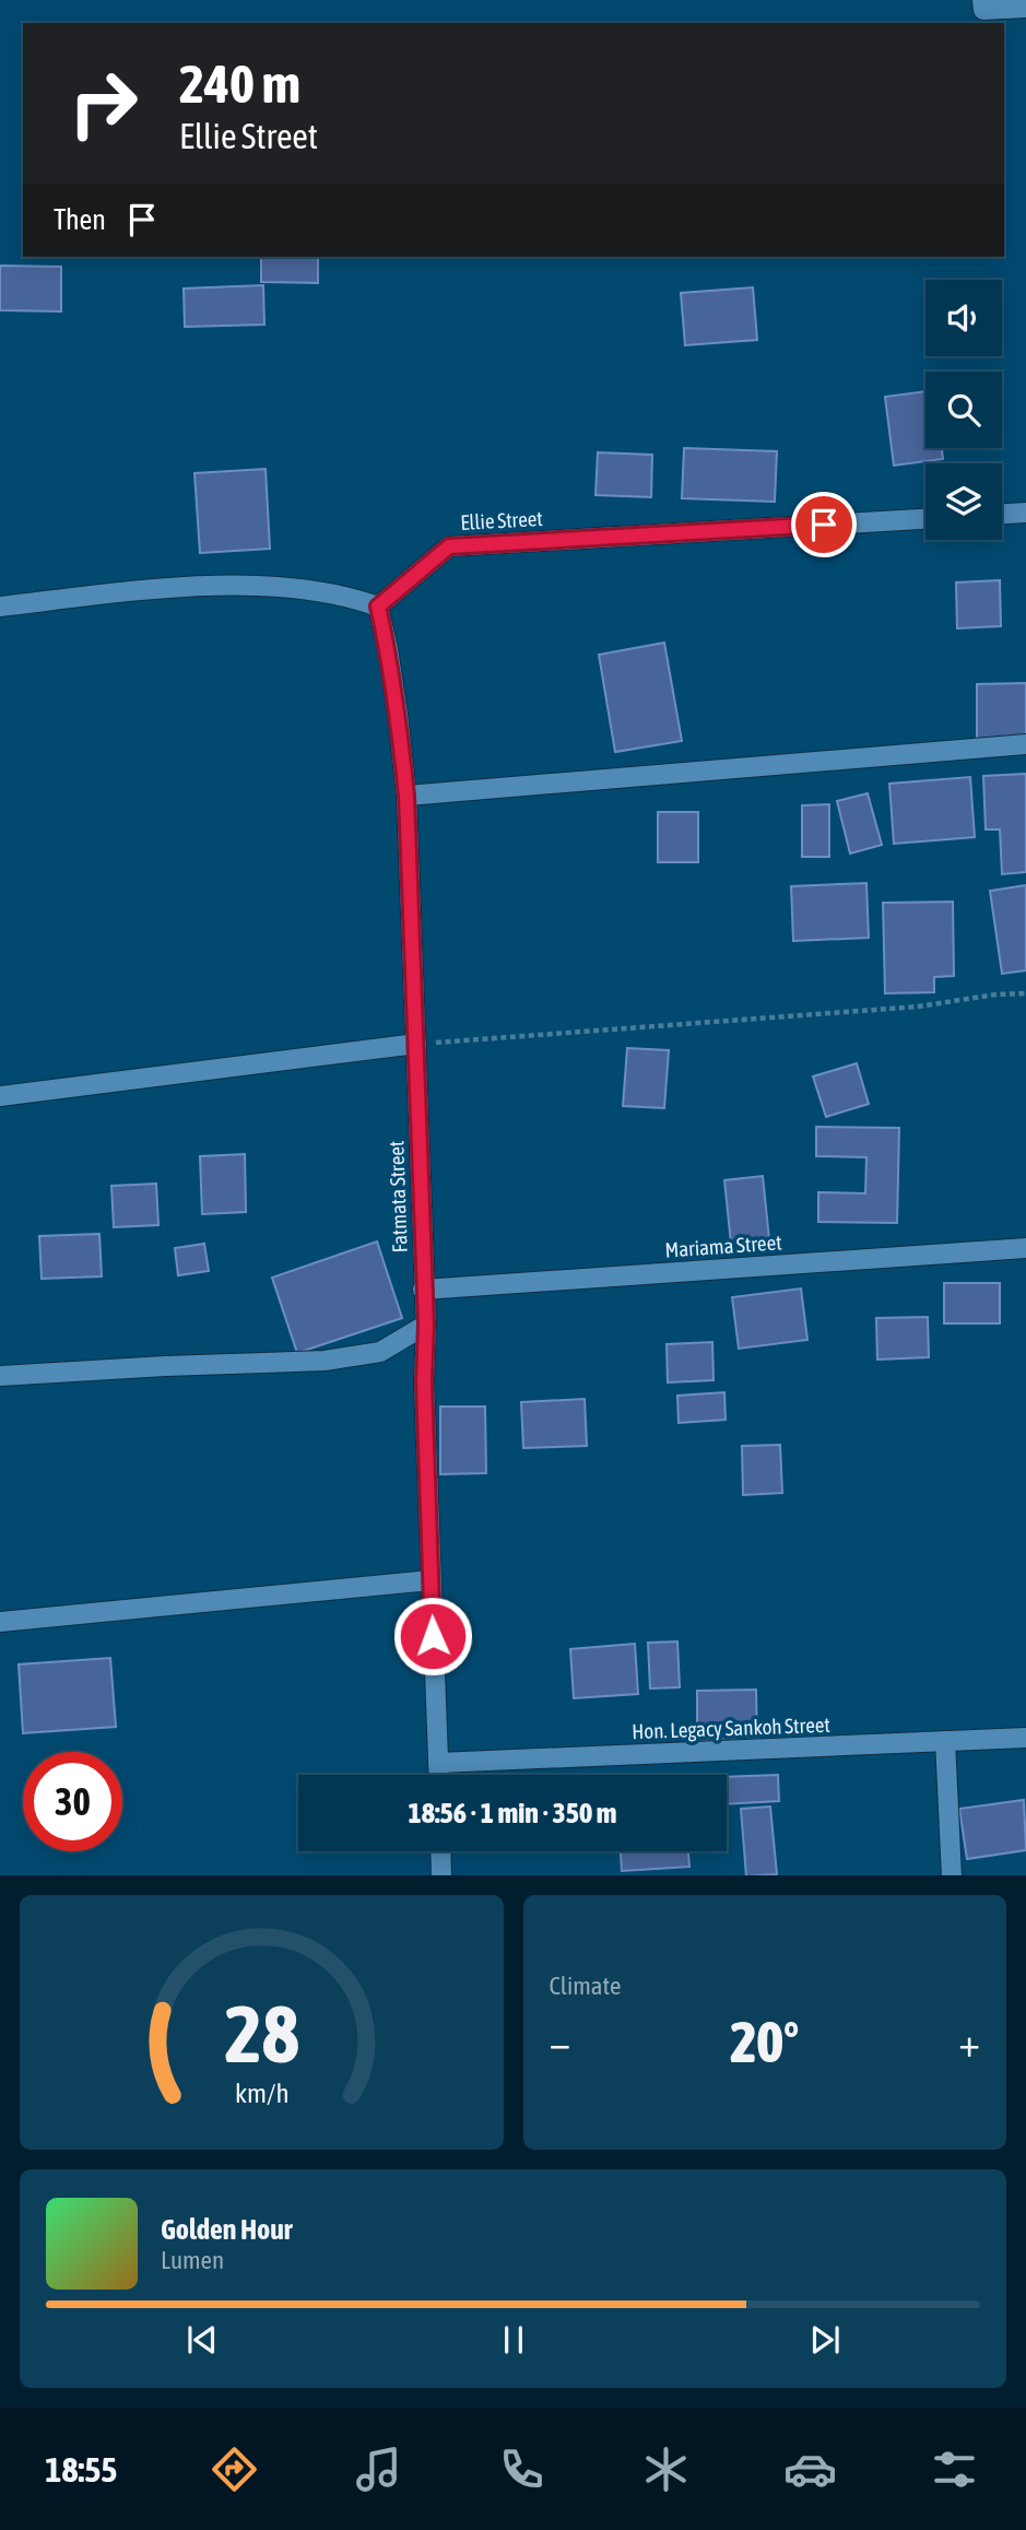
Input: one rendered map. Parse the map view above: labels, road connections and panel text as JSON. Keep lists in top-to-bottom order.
{
  "streets": {
    "street": [
      "Ellie Street",
      "Fatmata Street",
      "Mariama Street",
      "Hon. Legacy Sankoh Street"
    ]
  },
  "crossings": [
    ["Ellie Street", "Fatmata Street"],
    ["Fatmata Street", "Mariama Street"],
    ["Fatmata Street", "Hon. Legacy Sankoh Street"]
  ],
  "page": {
    "turn": ["240 m", "Ellie Street"],
    "then": "Then",
    "limit": "30",
    "trip": "18:56 · 1 min · 350 m",
    "tile": "Climate",
    "heat": ["−", "20°", "+"],
    "song": ["Golden Hour", "Lumen"],
    "tabs": "18:55",
    "gauge": ["28", "km/h"]
  }
}
